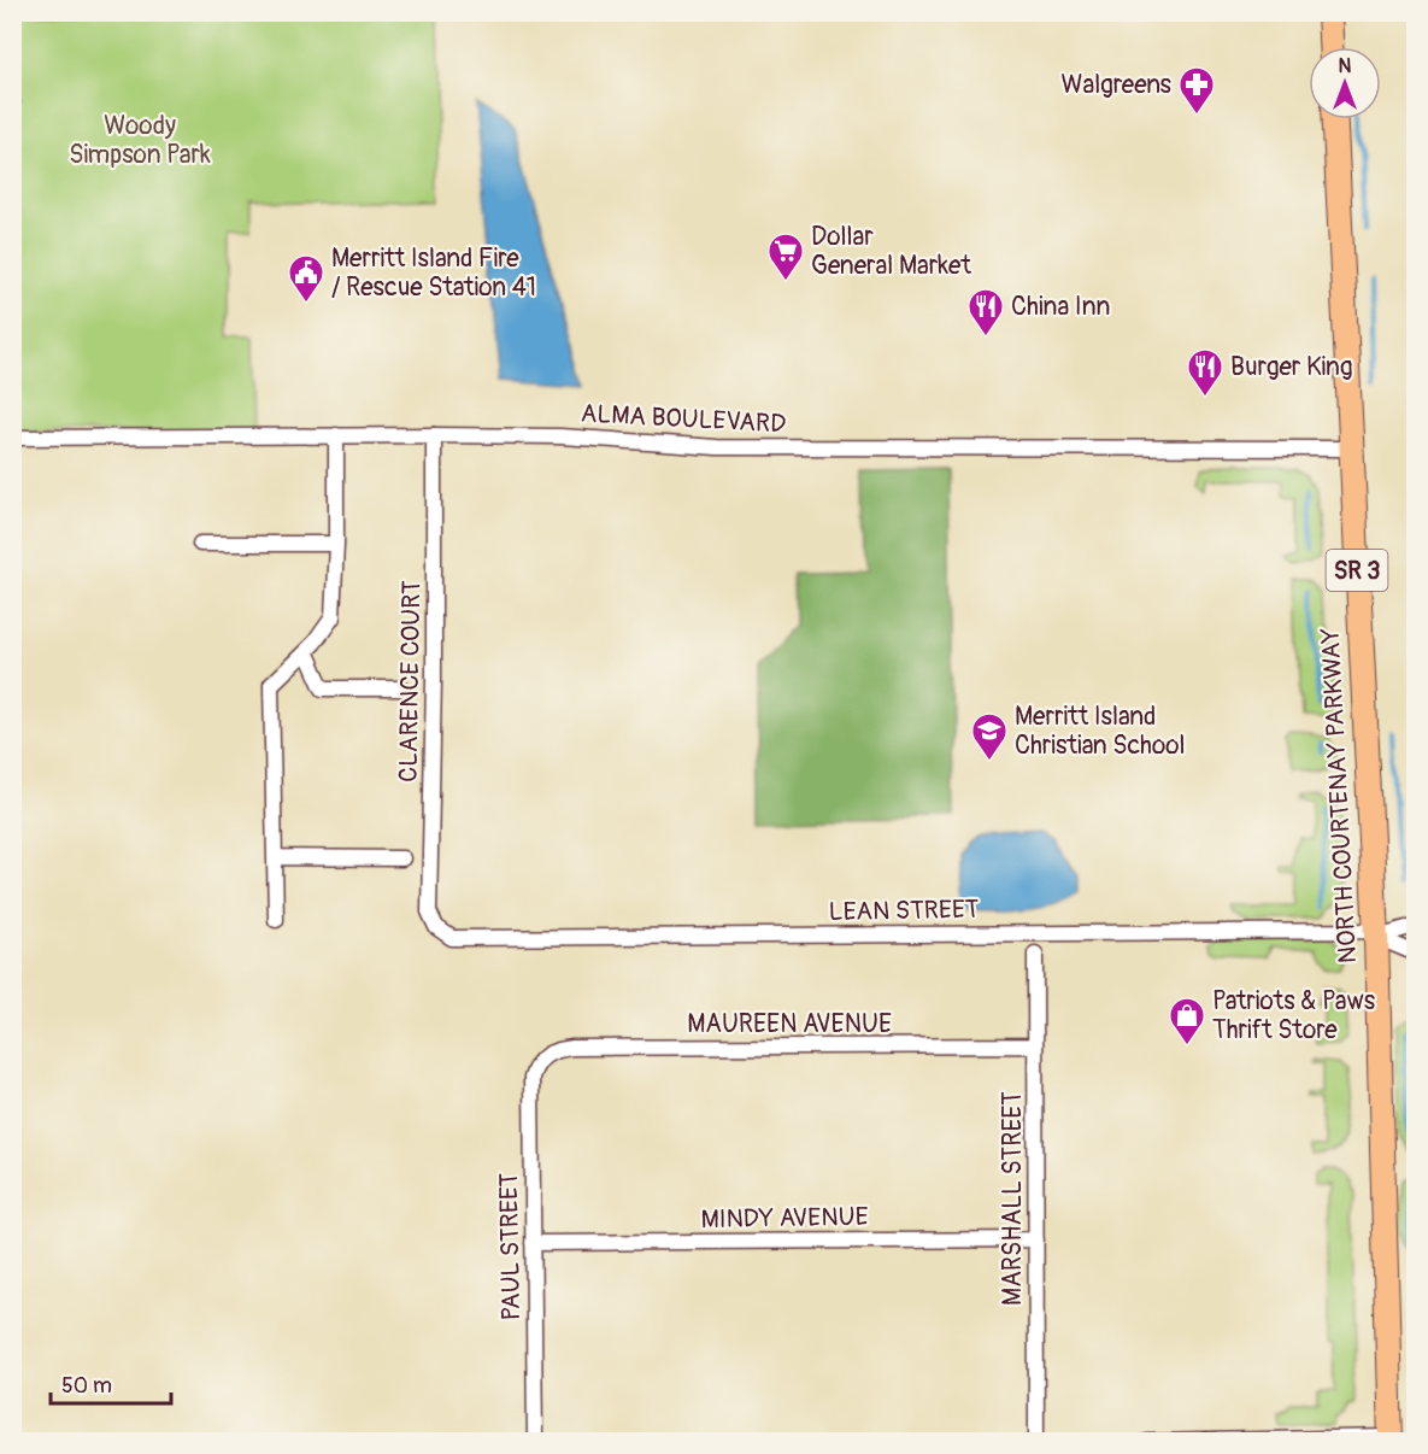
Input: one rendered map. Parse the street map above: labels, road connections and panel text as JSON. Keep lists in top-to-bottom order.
{
  "streets": {
    "main road": ["SR 3", "NORTH COURTENAY PARKWAY"],
    "street": [
      "ALMA BOULEVARD",
      "CLARENCE COURT",
      "LEAN STREET",
      "MAUREEN AVENUE",
      "MARSHALL STREET",
      "MINDY AVENUE",
      "PAUL STREET"
    ]
  },
  "crossings": [
    ["ALMA BOULEVARD", "CLARENCE COURT"],
    ["ALMA BOULEVARD", "NORTH COURTENAY PARKWAY"],
    ["CLARENCE COURT", "LEAN STREET"],
    ["NORTH COURTENAY PARKWAY", "LEAN STREET"],
    ["MAUREEN AVENUE", "MARSHALL STREET"],
    ["MAUREEN AVENUE", "PAUL STREET"],
    ["MARSHALL STREET", "MINDY AVENUE"],
    ["MINDY AVENUE", "PAUL STREET"]
  ],
  "parks": ["Woody Simpson Park"],
  "places": {
    "pharmacy": ["Walgreens"],
    "supermarket": ["Dollar General Market"],
    "public building": ["Merritt Island Fire / Rescue Station 41"],
    "restaurant": ["China Inn", "Burger King"],
    "school or university": ["Merritt Island Christian School"],
    "shop": ["Patriots & Paws Thrift Store"]
  },
  "scale_bar": "50 m",
  "north": "top"
}
